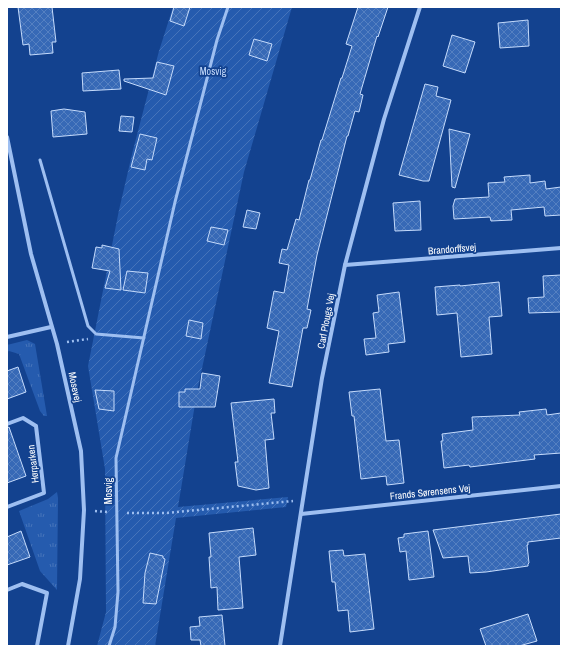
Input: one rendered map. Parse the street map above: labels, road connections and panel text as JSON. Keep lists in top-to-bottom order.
{
  "streets": {
    "street": [
      "Brandorffsvej",
      "Carl Plougs Vej",
      "Mosevej",
      "Hørparken",
      "Frands Sørensens Vej"
    ],
    "lane": ["Mosvig"]
  },
  "crossings": [
    ["Brandorffsvej", "Carl Plougs Vej"],
    ["Carl Plougs Vej", "Frands Sørensens Vej"]
  ],
  "parks": ["Mosvig"]
}
